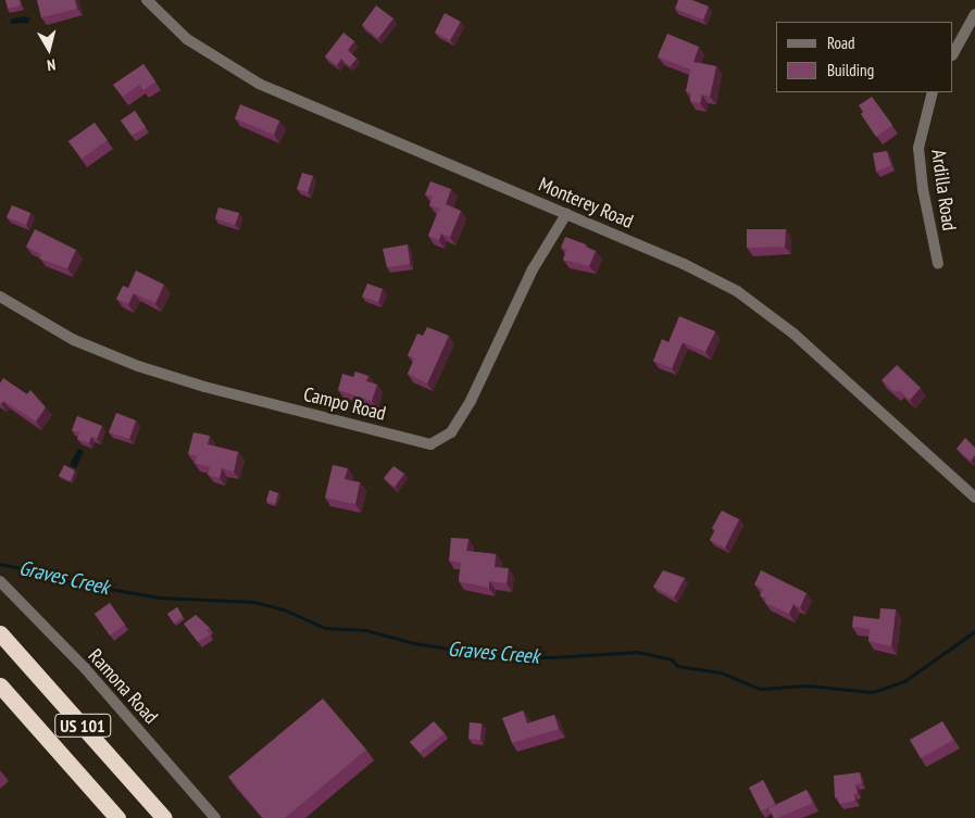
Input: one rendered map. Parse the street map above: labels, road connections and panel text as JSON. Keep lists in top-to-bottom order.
{
  "streets": {
    "highway": ["US 101"],
    "street": [
      "Ardilla Road",
      "Monterey Road",
      "Campo Road",
      "Ramona Road"
    ]
  },
  "crossings": [
    ["Monterey Road", "Campo Road"]
  ],
  "water": ["Graves Creek"],
  "legend": ["Road", "Building"],
  "north": "bottom"
}
